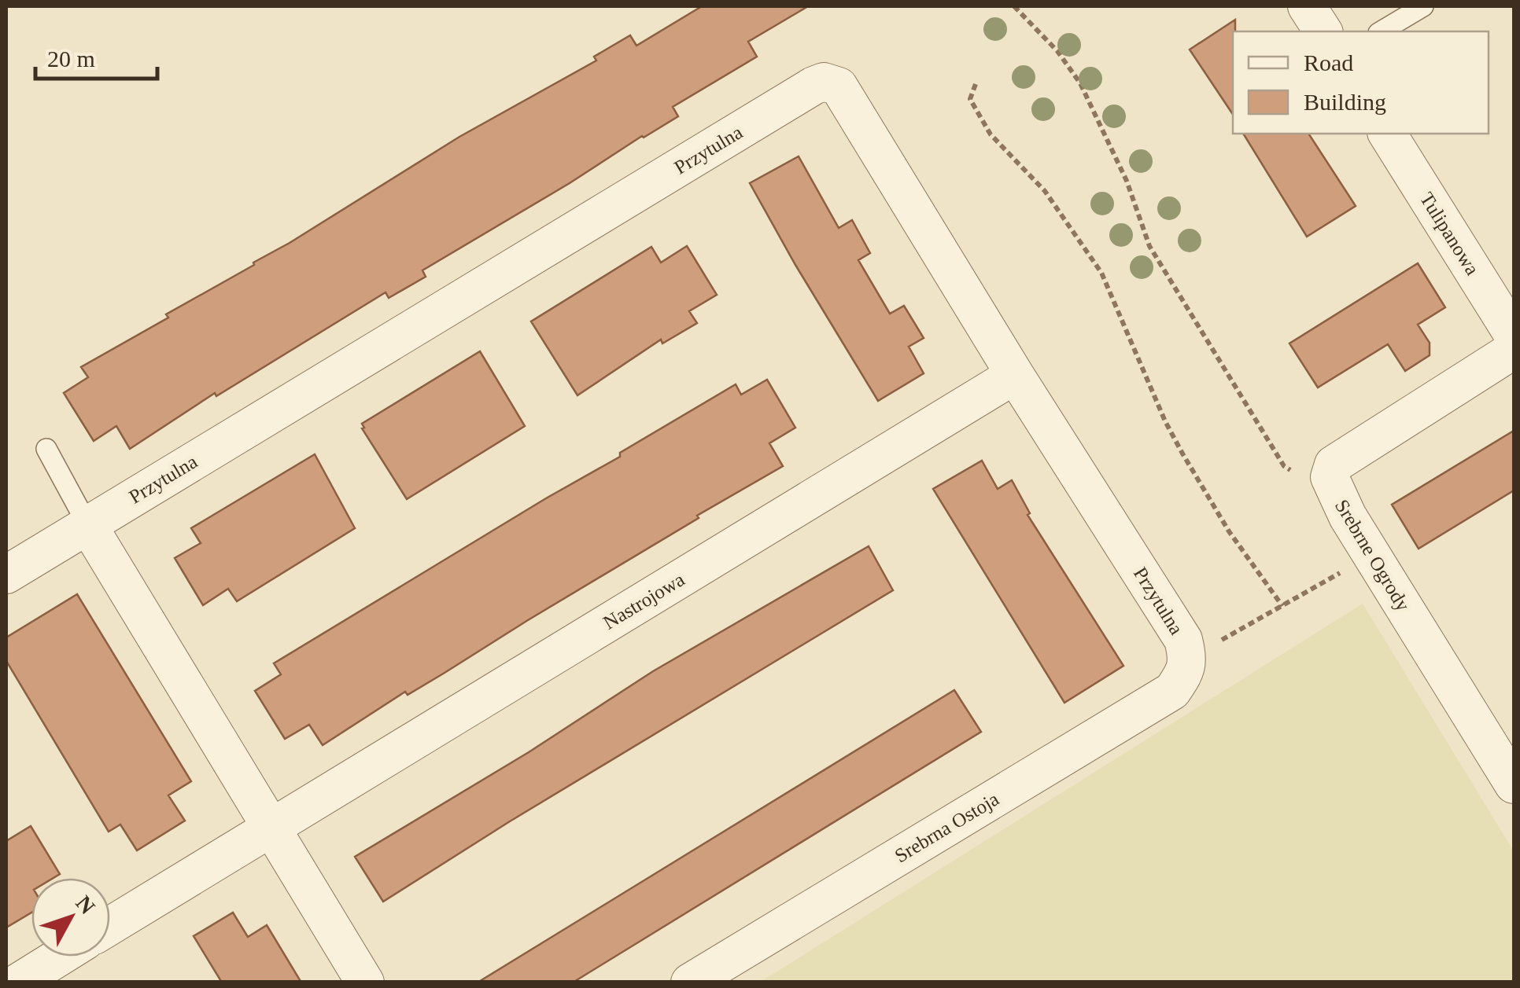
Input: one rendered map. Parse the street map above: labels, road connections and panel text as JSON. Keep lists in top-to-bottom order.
{
  "streets": {
    "street": [
      "Przytulna",
      "Tulipanowa",
      "Srebrne Ogrody",
      "Nastrojowa",
      "Srebrna Ostoja"
    ]
  },
  "crossings": [
    ["Przytulna", "Nastrojowa"],
    ["Przytulna", "Srebrna Ostoja"]
  ],
  "legend": ["Road", "Building"],
  "scale_bar": "20 m",
  "north": "top right"
}
